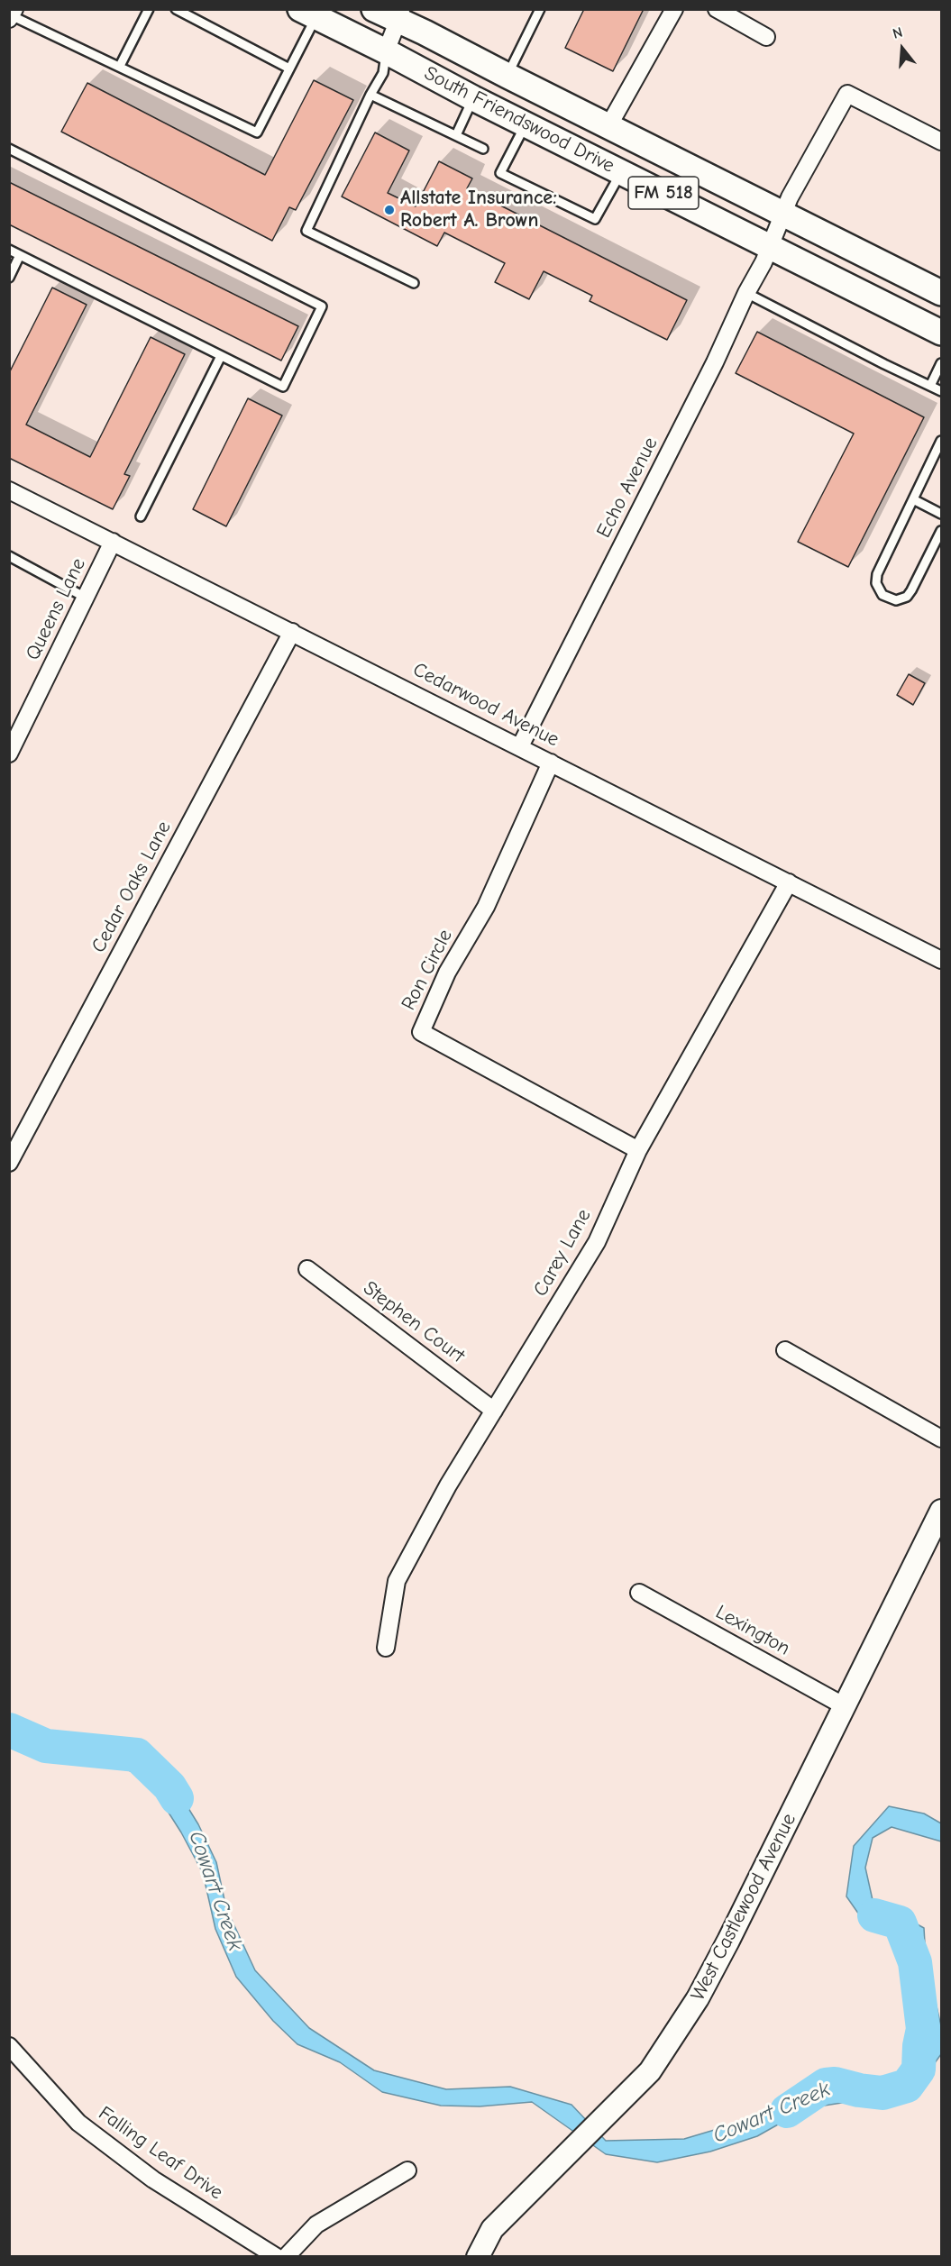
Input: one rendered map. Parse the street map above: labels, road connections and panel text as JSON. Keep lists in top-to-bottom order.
{
  "streets": {
    "main road": ["South Friendswood Drive", "FM 518"],
    "street": [
      "Echo Avenue",
      "Queens Lane",
      "Cedarwood Avenue",
      "Cedar Oaks Lane",
      "Ron Circle",
      "Carey Lane",
      "Stephen Court",
      "Lexington",
      "West Castlewood Avenue",
      "Falling Leaf Drive"
    ]
  },
  "crossings": [
    ["South Friendswood Drive", "Echo Avenue"],
    ["Echo Avenue", "Cedarwood Avenue"],
    ["Queens Lane", "Cedarwood Avenue"],
    ["Cedarwood Avenue", "Cedar Oaks Lane"],
    ["Cedarwood Avenue", "Ron Circle"],
    ["Cedarwood Avenue", "Carey Lane"],
    ["Ron Circle", "Carey Lane"],
    ["Carey Lane", "Stephen Court"],
    ["Lexington", "West Castlewood Avenue"]
  ],
  "water": ["Cowart Creek"],
  "places": ["Allstate Insurance: Robert A. Brown"],
  "north": "top"
}
